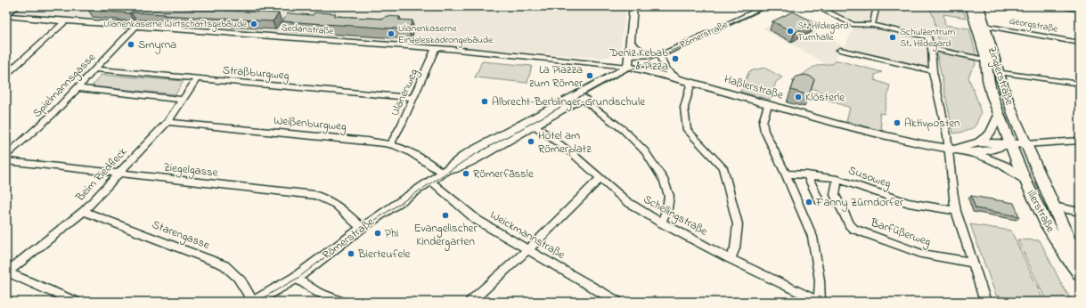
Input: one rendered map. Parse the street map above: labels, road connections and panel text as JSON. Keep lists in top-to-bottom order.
{
  "streets": {
    "main road": ["Zinglerstraße", "Illerstraße"],
    "street": [
      "Georgstraße",
      "Sedanstraße",
      "Römerstraße",
      "Straßburgweg",
      "Spielmannsgasse",
      "Haßlerstraße",
      "Ulanenweg",
      "Weißenburgweg",
      "Ziegelgasse",
      "Beim Riedfleck",
      "Susoweg",
      "Schellingstraße",
      "Barfüßerweg",
      "Starengasse",
      "Weickmannstraße"
    ]
  },
  "crossings": [
    ["Georgstraße", "Zinglerstraße"],
    ["Sedanstraße", "Spielmannsgasse"],
    ["Sedanstraße", "Haßlerstraße"],
    ["Sedanstraße", "Ulanenweg"],
    ["Römerstraße", "Weißenburgweg"],
    ["Römerstraße", "Ziegelgasse"],
    ["Römerstraße", "Schellingstraße"],
    ["Römerstraße", "Starengasse"],
    ["Römerstraße", "Weickmannstraße"],
    ["Straßburgweg", "Spielmannsgasse"],
    ["Straßburgweg", "Ulanenweg"],
    ["Straßburgweg", "Beim Riedfleck"],
    ["Zinglerstraße", "Haßlerstraße"],
    ["Zinglerstraße", "Illerstraße"],
    ["Haßlerstraße", "Illerstraße"],
    ["Ulanenweg", "Weißenburgweg"],
    ["Weißenburgweg", "Beim Riedfleck"],
    ["Ziegelgasse", "Beim Riedfleck"],
    ["Beim Riedfleck", "Starengasse"],
    ["Susoweg", "Barfüßerweg"]
  ],
  "places": [
    "Ulanenkaserne Wirtschaftsgebäude",
    "St. Hildegard Turnhalle",
    "Ulanenkaserne Einzeleskadrongebäude",
    "Schulzentrum St. Hildegard",
    "Smyrna",
    "Deniz Kebab & Pizza",
    "La Piazza zum Römer",
    "Klösterle",
    "Albrecht-Berblinger-Grundschule",
    "Aktivposten",
    "Hotel am Römerplatz",
    "Römerfässle",
    "Fanny Zürndorfer",
    "Evangelischer Kindergarten",
    "Phi",
    "Bierteufele"
  ]
}
